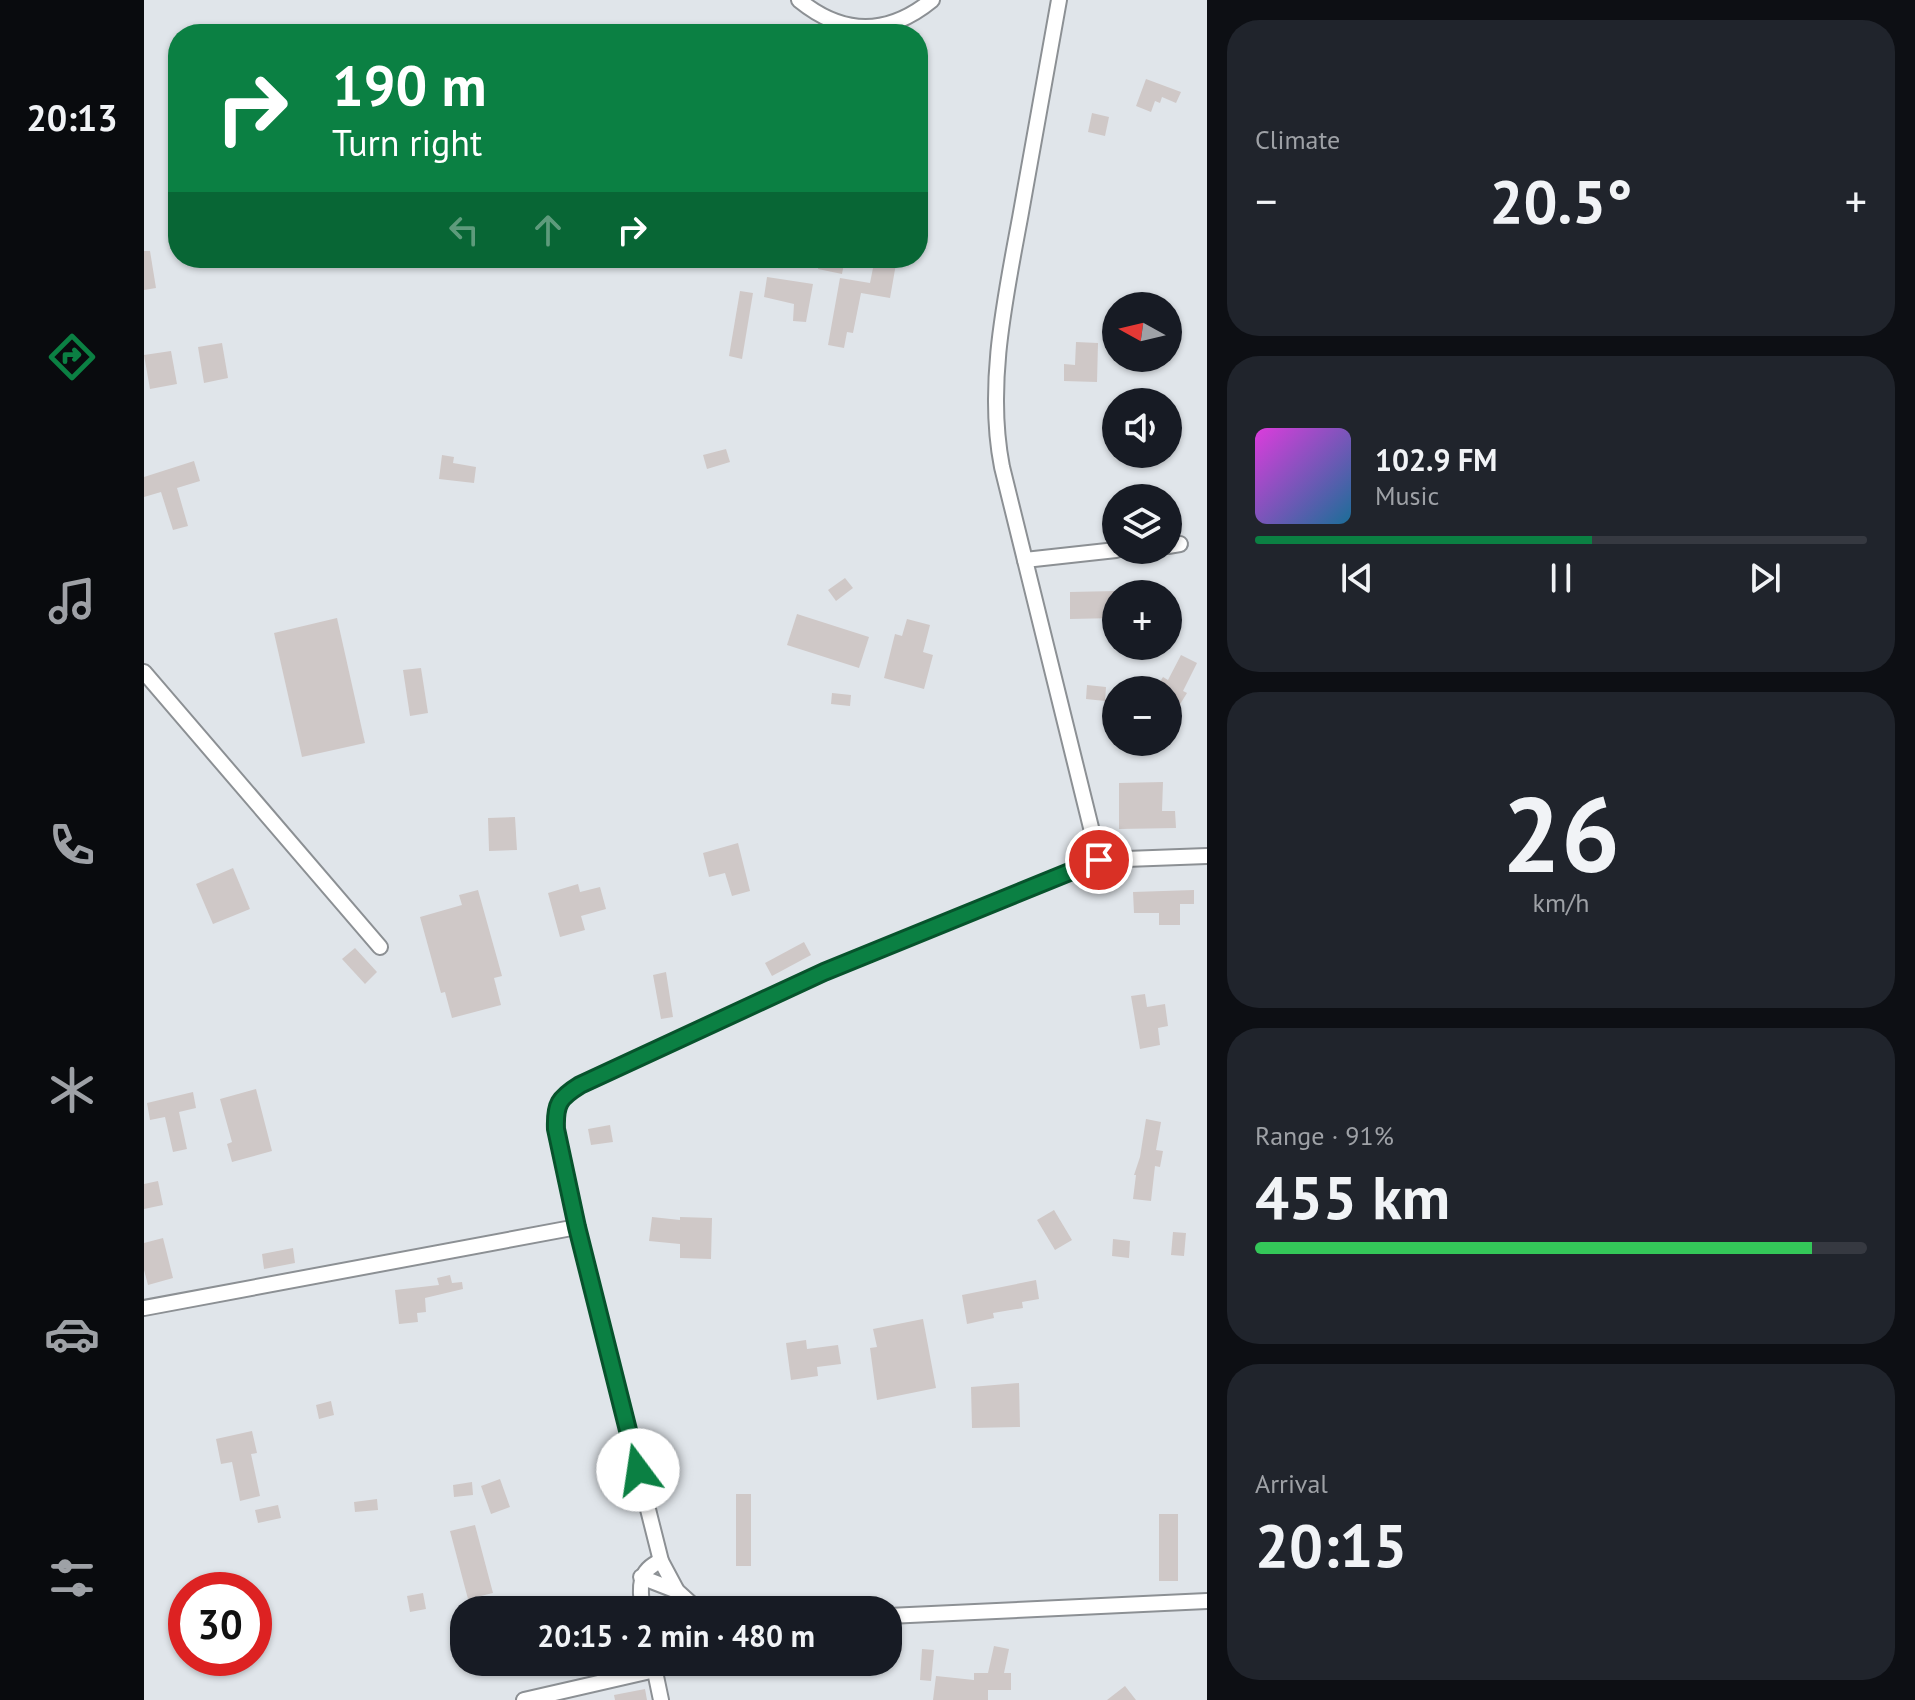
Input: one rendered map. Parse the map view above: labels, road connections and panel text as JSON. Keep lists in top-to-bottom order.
{
  "north": "left",
  "page": {
    "tabs": "20:13",
    "tile": [
      "Climate",
      ["26", "km/h"],
      ["Range · 91%", "455 km"],
      ["Arrival", "20:15"]
    ],
    "turn": ["190 m", "Turn right"],
    "heat": ["−", "20.5°", "+"],
    "map_buttons": ["+", "−"],
    "song": ["102.9 FM", "Music"],
    "limit": "30",
    "trip": "20:15 · 2 min · 480 m"
  }
}
